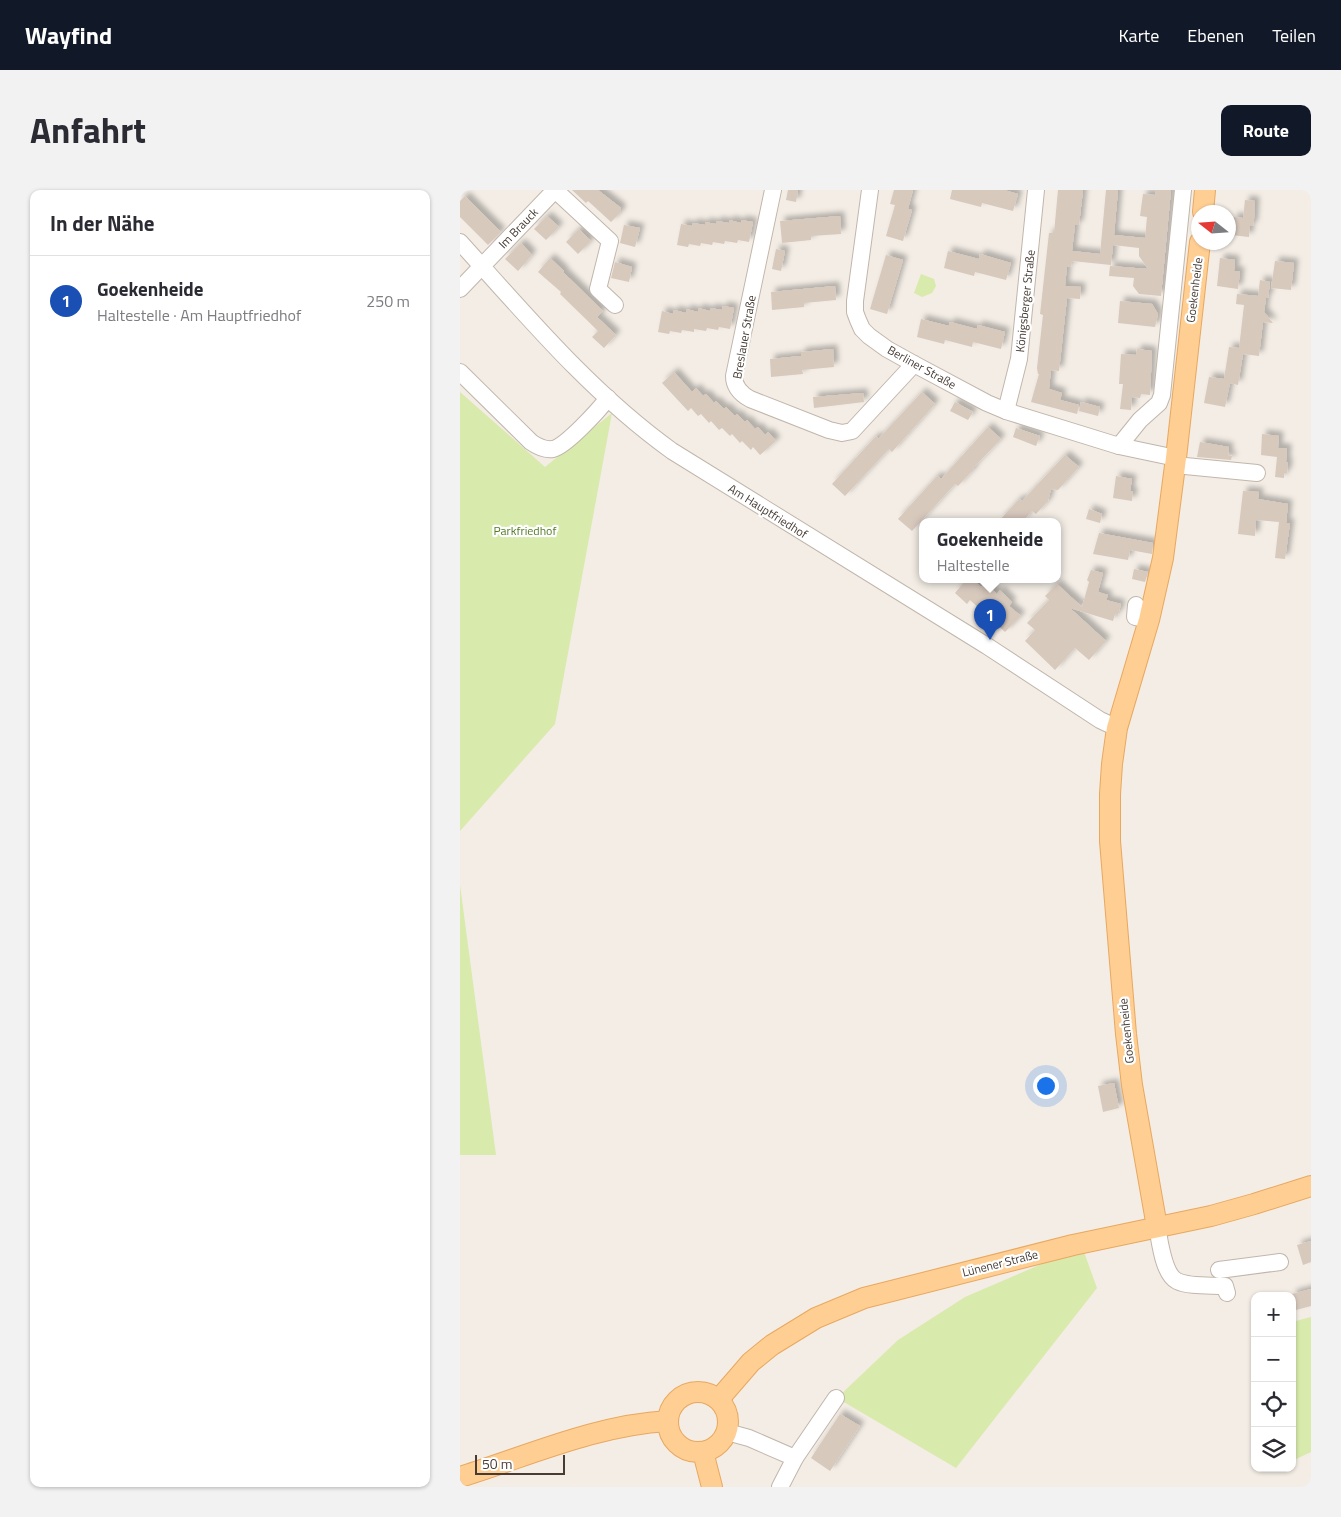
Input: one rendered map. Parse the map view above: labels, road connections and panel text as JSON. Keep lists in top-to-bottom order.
{
  "streets": {
    "main road": ["Goekenheide", "Lünener Straße"],
    "street": [
      "Im Brauck",
      "Königsberger Straße",
      "Breslauer Straße",
      "Berliner Straße",
      "Am Hauptfriedhof"
    ]
  },
  "crossings": [
    ["Im Brauck", "Am Hauptfriedhof"],
    ["Goekenheide", "Berliner Straße"],
    ["Goekenheide", "Am Hauptfriedhof"],
    ["Goekenheide", "Lünener Straße"],
    ["Königsberger Straße", "Berliner Straße"],
    ["Breslauer Straße", "Berliner Straße"]
  ],
  "parks": ["Parkfriedhof"],
  "scale_bar": "50 m",
  "north": "left",
  "page": {
    "header": "Wayfind",
    "nav": ["Karte", "Ebenen", "Teilen"],
    "title": "Anfahrt",
    "buttons": "Route",
    "heading": "In der Nähe",
    "list": [
      {
        "mark": "1",
        "name": "Goekenheide",
        "note": "Haltestelle · Am Hauptfriedhof",
        "value": "250 m"
      }
    ],
    "popup": ["Goekenheide", "Haltestelle"],
    "pins": "1",
    "map_buttons": ["+", "−"],
    "scale": "50 m"
  }
}
